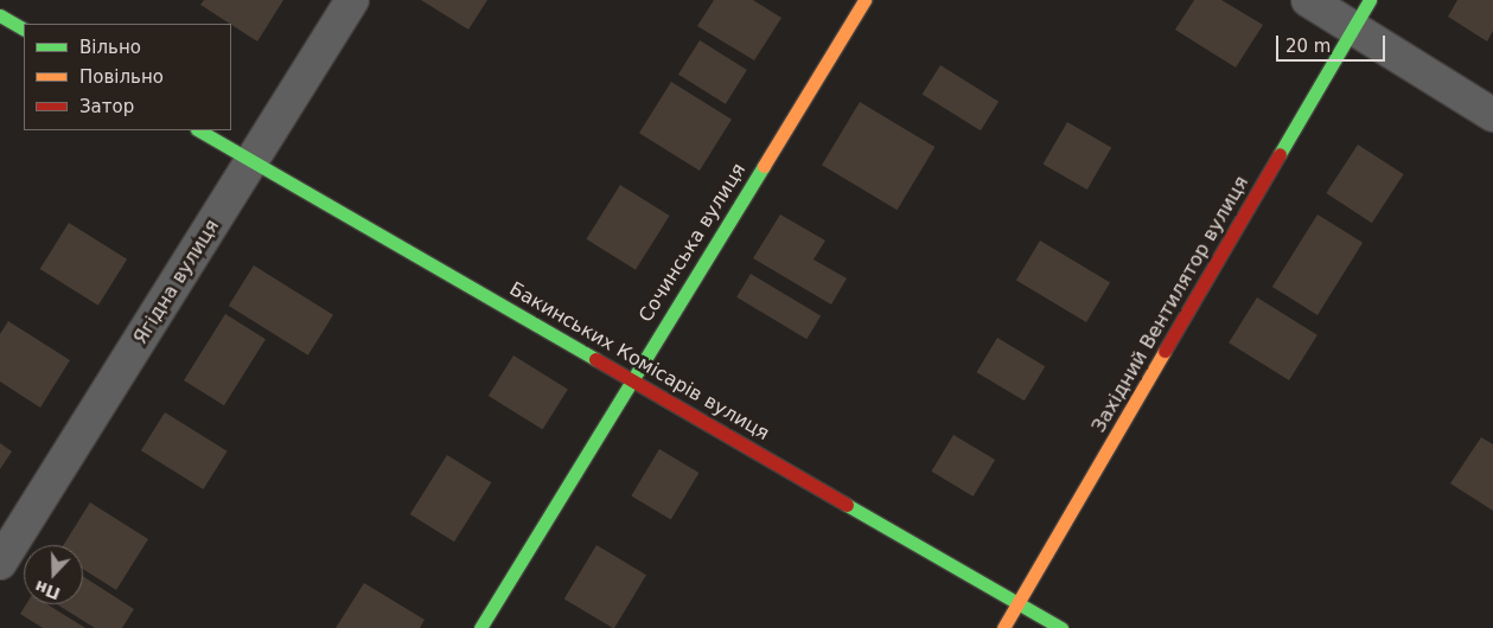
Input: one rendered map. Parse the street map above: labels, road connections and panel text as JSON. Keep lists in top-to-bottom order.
{
  "streets": {
    "street": [
      "Сочинська вулиця",
      "Ягідна вулиця",
      "Західний Вентилятор вулиця",
      "Бакинських Комісарів вулиця"
    ]
  },
  "crossings": [
    ["Сочинська вулиця", "Бакинських Комісарів вулиця"],
    ["Ягідна вулиця", "Бакинських Комісарів вулиця"],
    ["Західний Вентилятор вулиця", "Бакинських Комісарів вулиця"]
  ],
  "legend": ["Вільно", "Повільно", "Затор"],
  "scale_bar": "20 m",
  "north": "bottom"
}
